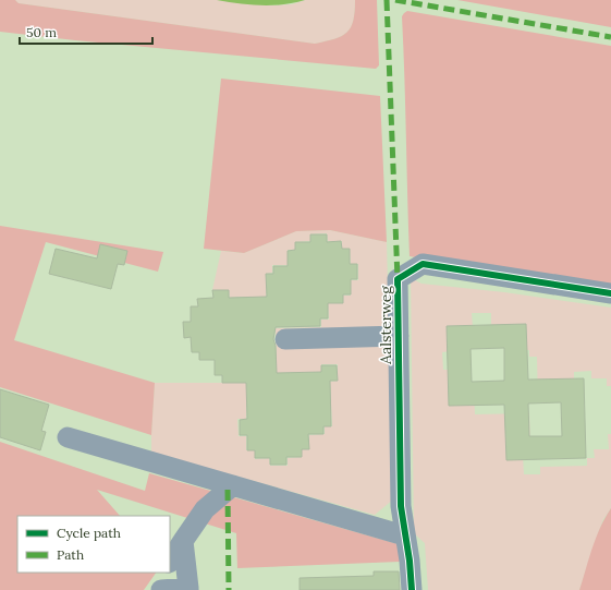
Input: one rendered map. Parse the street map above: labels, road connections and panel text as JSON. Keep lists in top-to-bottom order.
{
  "streets": {
    "street": ["Aalsterweg"]
  },
  "legend": ["Cycle path", "Path"],
  "scale_bar": "50 m"
}
